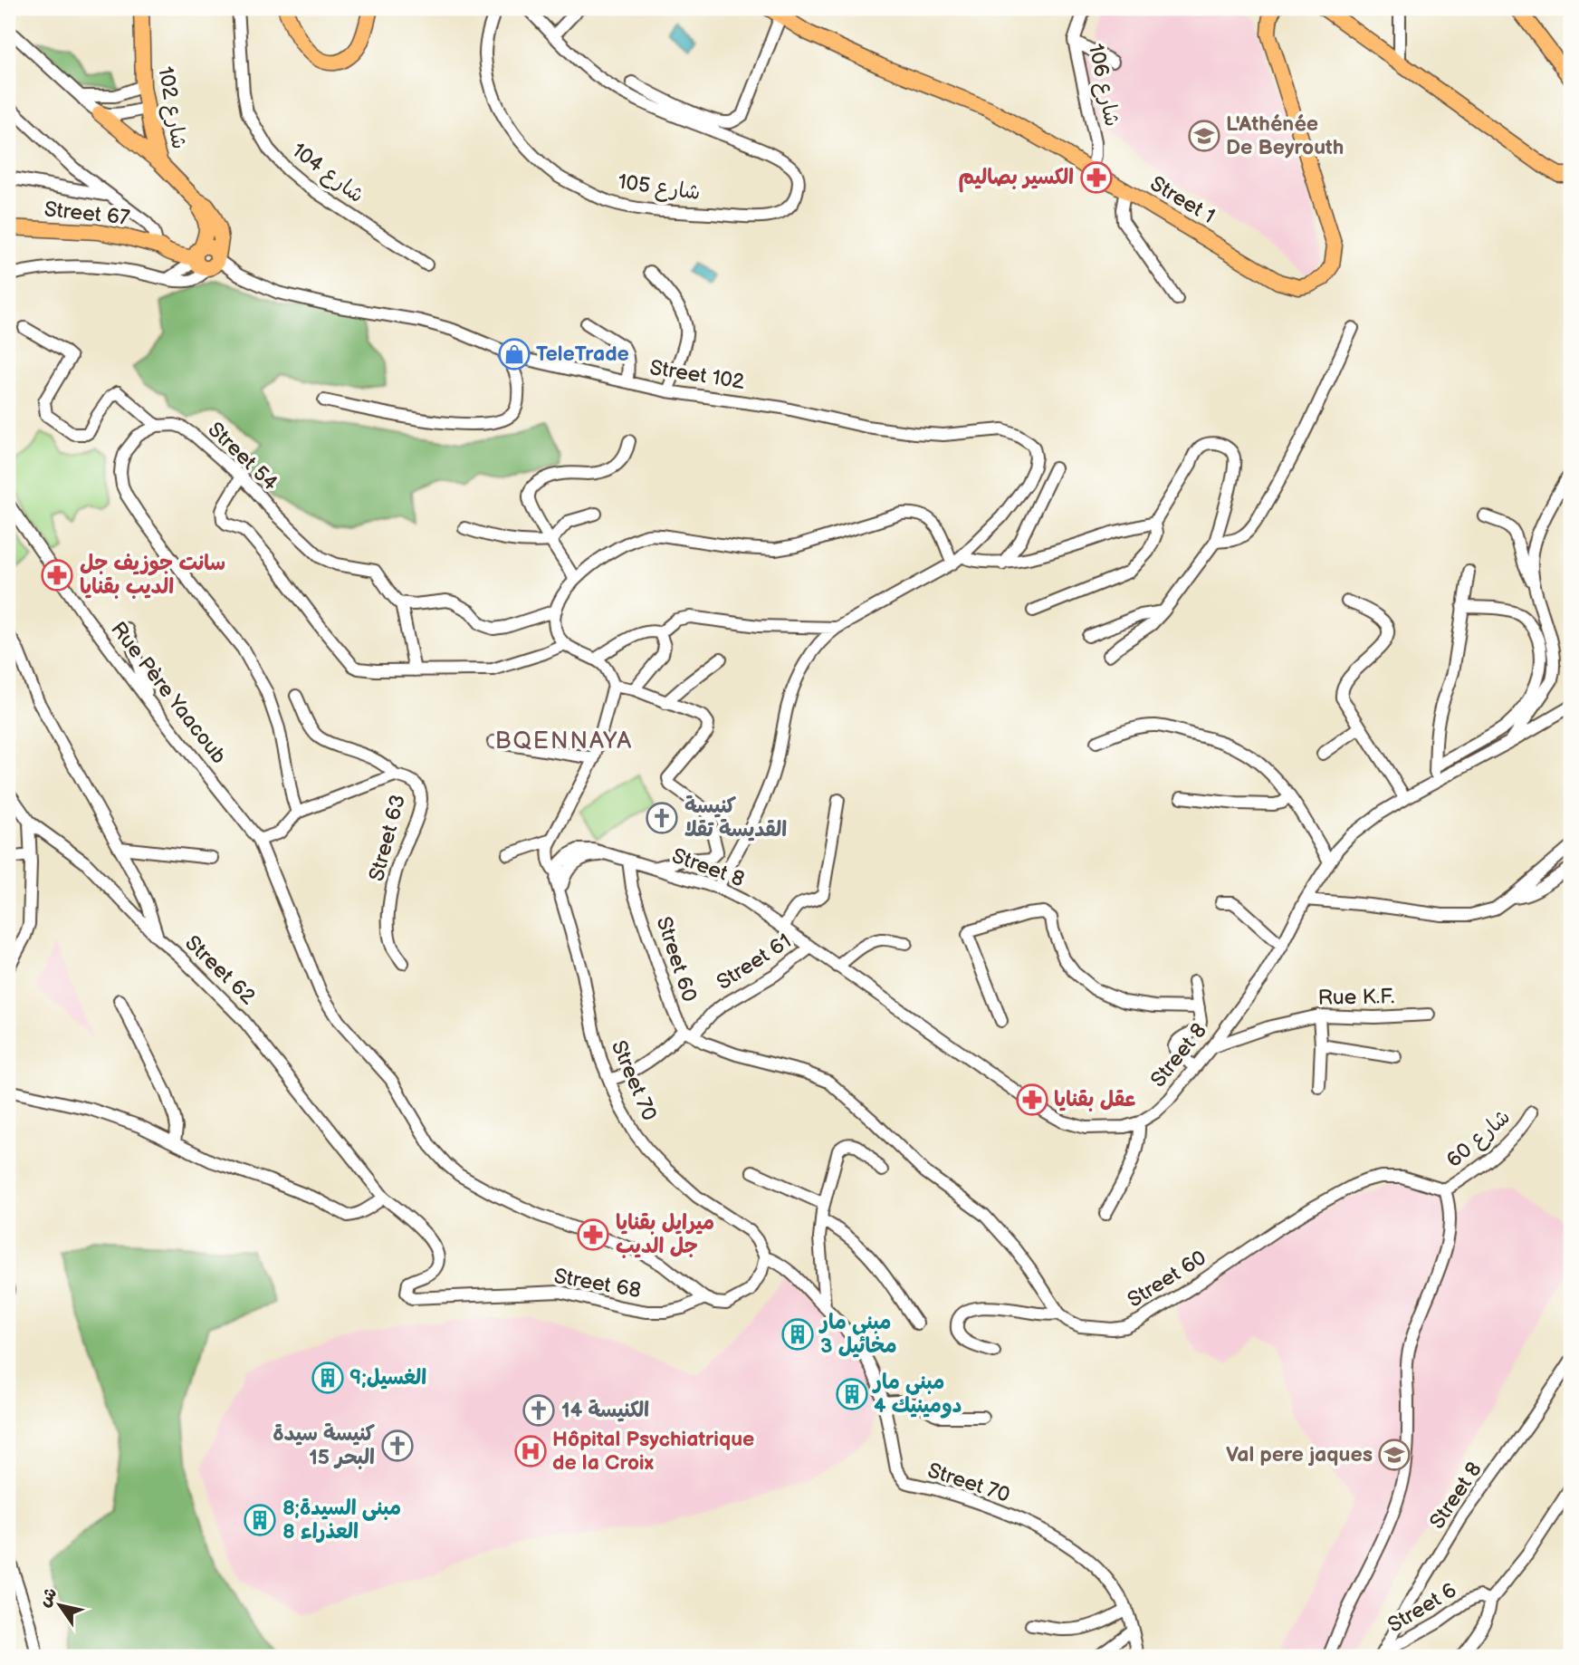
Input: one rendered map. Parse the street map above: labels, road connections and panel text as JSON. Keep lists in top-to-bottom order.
{
  "streets": {
    "main road": ["شارع 102", "Street 1", "Street 67"],
    "street": [
      "شارع 106",
      "شارع 104",
      "شارع 105",
      "Street 102",
      "Street 54",
      "Rue Père Yaacoub",
      "Street 63",
      "Street 8",
      "Street 60",
      "Street 61",
      "Street 62",
      "Rue K.F.",
      "Street 70",
      "شارع 60",
      "Street 68",
      "Street 6"
    ]
  },
  "crossings": [
    ["شارع 106", "Street 1"],
    ["شارع 102", "Street 67"],
    ["شارع 102", "Street 102"],
    ["Street 67", "Street 102"],
    ["Rue Père Yaacoub", "Street 63"],
    ["Rue Père Yaacoub", "Street 68"],
    ["Street 8", "Street 60"],
    ["Street 8", "Street 61"],
    ["Street 8", "Rue K.F."],
    ["Street 8", "Street 70"],
    ["Street 8", "Street 6"],
    ["Street 60", "Street 61"],
    ["Street 60", "شارع 60"],
    ["Street 61", "Street 70"],
    ["Street 62", "Street 68"]
  ],
  "districts": ["BQENNAYA"],
  "places": {
    "school or university": ["L'Athénée De Beyrouth", "Val pere jaques"],
    "pharmacy": [
      "الكسير بصاليم",
      "سانت جوزيف جل الديب بقنايا",
      "عقل بقنايا",
      "ميرايل بقنايا جل الديب"
    ],
    "shop": ["TeleTrade"],
    "church": ["كنيسة القديسة تقلا", "الكنيسة 14", "كنيسة سيدة البحر 15"],
    "building": [
      "مبنى مار مخائيل 3",
      "الغسيل;9",
      "مبنى مار دومينيك 4",
      "8;مبنى السيدة العذراء 8"
    ],
    "hospital": ["Hôpital Psychiatrique de la Croix"]
  },
  "north": "top left"
}
